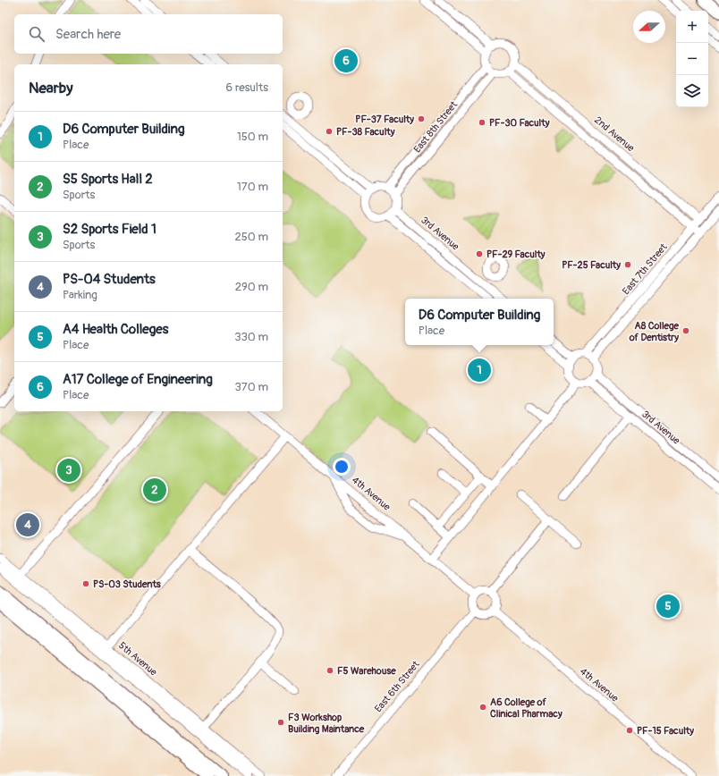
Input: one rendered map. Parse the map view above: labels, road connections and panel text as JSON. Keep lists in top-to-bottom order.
{
  "streets": {
    "street": [
      "East 8th Street",
      "2nd Avenue",
      "3rd Avenue",
      "East 7th Street",
      "4th Avenue",
      "5th Avenue",
      "East 6th Street"
    ]
  },
  "crossings": [
    ["East 8th Street", "2nd Avenue"],
    ["East 8th Street", "3rd Avenue"],
    ["2nd Avenue", "East 7th Street"],
    ["3rd Avenue", "East 7th Street"],
    ["4th Avenue", "East 6th Street"]
  ],
  "places": [
    "PF-37 Faculty",
    "PF-30 Faculty",
    "PF-38 Faculty",
    "PF-29 Faculty",
    "PF-25 Faculty",
    "A8 College of Dentistry",
    "PS-03 Students",
    "F5 Warehouse",
    "A6 College of Clinical Pharmacy",
    "F3 Workshop Building Maintance",
    "PF-15 Faculty"
  ],
  "north": "left",
  "page": {
    "map_buttons": ["+", "−"],
    "search": "Search here",
    "pins": [
      "6",
      "1",
      "3",
      "2",
      "4",
      "5"
    ],
    "heading": ["Nearby", "6 results"],
    "list": [
      {
        "mark": "1",
        "name": "D6 Computer Building",
        "note": "Place",
        "value": "150 m"
      },
      {
        "mark": "2",
        "name": "S5 Sports Hall 2",
        "note": "Sports",
        "value": "170 m"
      },
      {
        "mark": "3",
        "name": "S2 Sports Field 1",
        "note": "Sports",
        "value": "250 m"
      },
      {
        "mark": "4",
        "name": "PS-04 Students",
        "note": "Parking",
        "value": "290 m"
      },
      {
        "mark": "5",
        "name": "A4 Health Colleges",
        "note": "Place",
        "value": "330 m"
      },
      {
        "mark": "6",
        "name": "A17 College of Engineering",
        "note": "Place",
        "value": "370 m"
      }
    ],
    "popup": ["D6 Computer Building", "Place"]
  }
}
